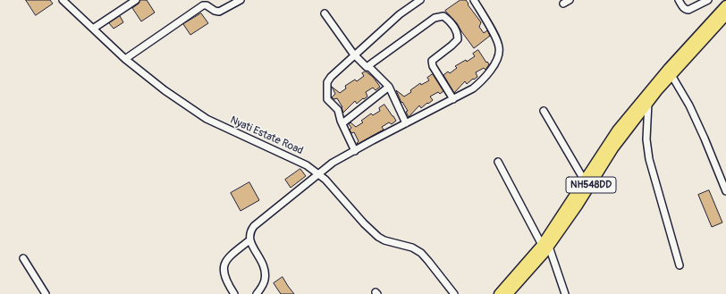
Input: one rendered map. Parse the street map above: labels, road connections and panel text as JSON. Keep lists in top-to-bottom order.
{
  "streets": {
    "highway": ["NH548DD"],
    "street": ["Nyati Estate Road"]
  }
}
